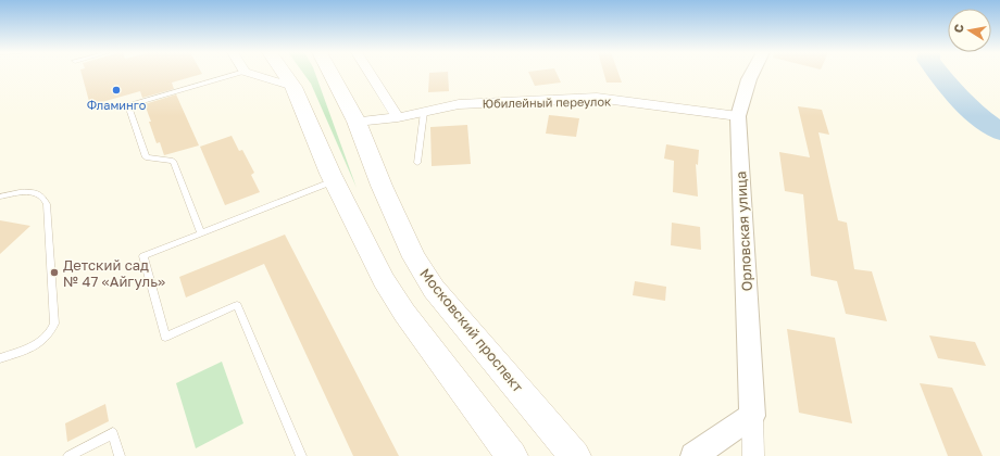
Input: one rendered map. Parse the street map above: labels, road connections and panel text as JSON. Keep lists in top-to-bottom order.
{
  "streets": {
    "main road": ["Московский проспект"],
    "street": ["Юбилейный переулок", "Орловская улица"]
  },
  "crossings": [
    ["Юбилейный переулок", "Орловская улица"],
    ["Юбилейный переулок", "Московский проспект"]
  ],
  "places": ["Фламинго", "Детский сад № 47 «Айгуль»"],
  "north": "left"
}
